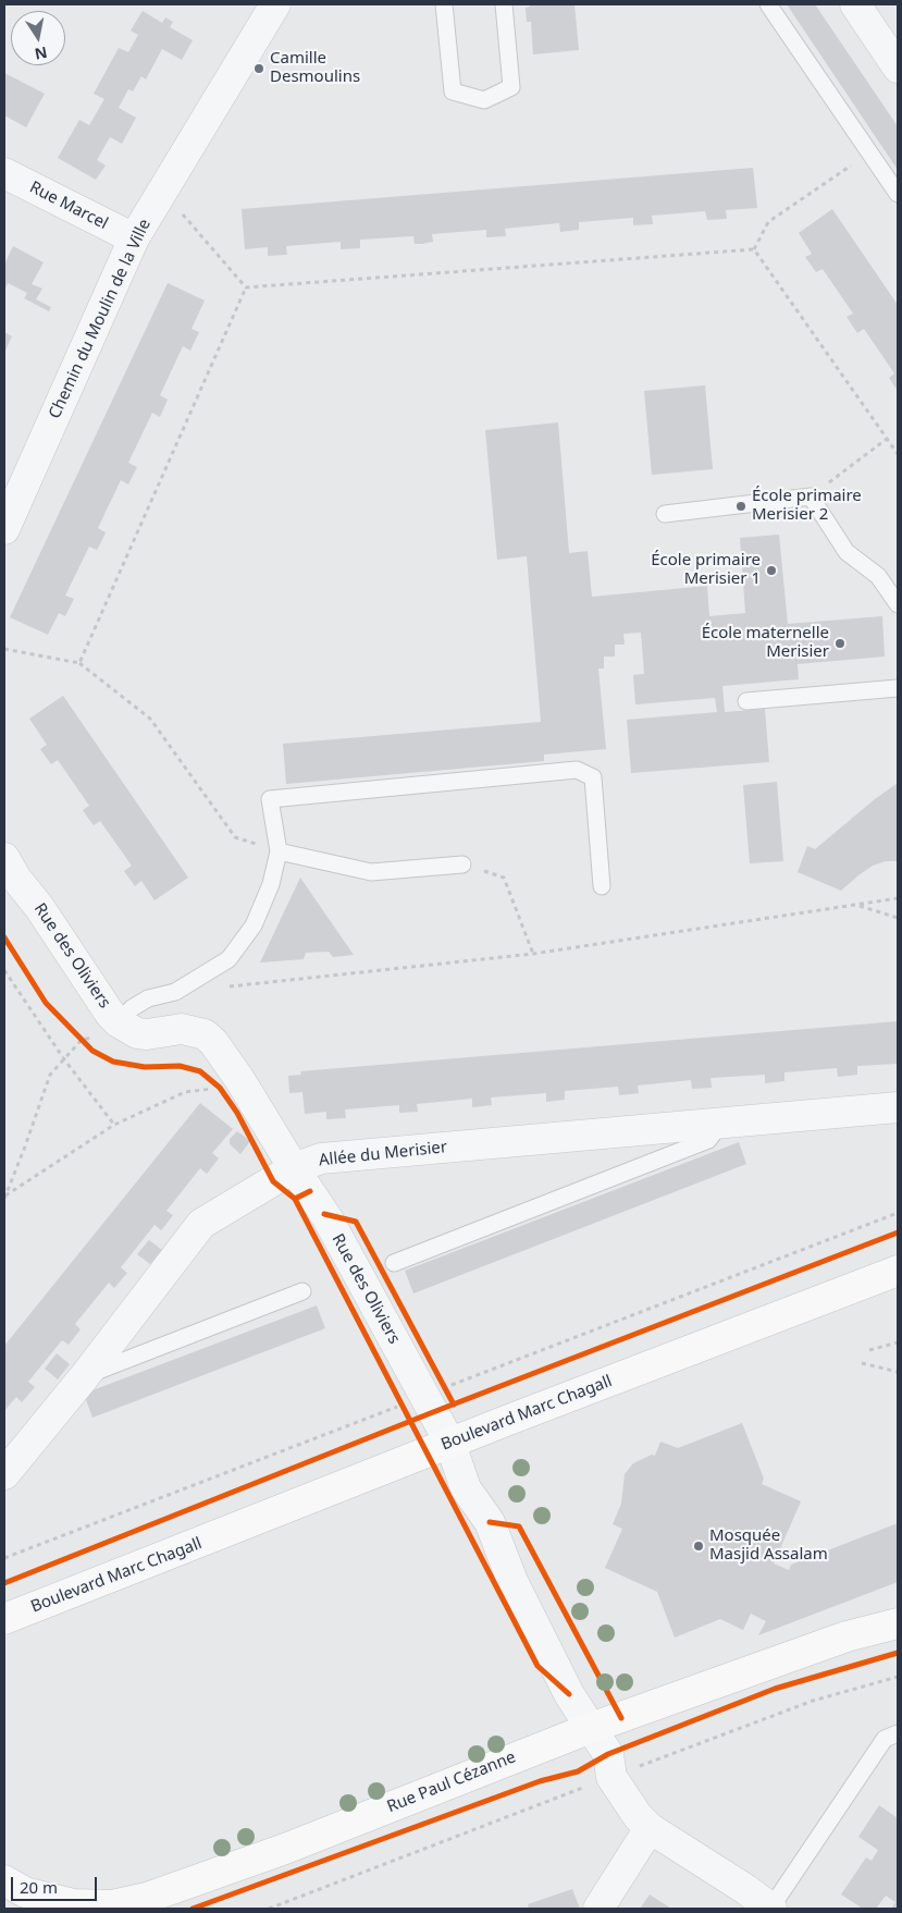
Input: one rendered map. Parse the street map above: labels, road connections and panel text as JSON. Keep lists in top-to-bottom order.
{
  "streets": {
    "main road": ["Boulevard Marc Chagall", "Rue Paul Cézanne"],
    "street": [
      "Rue Marcel",
      "Chemin du Moulin de la Ville",
      "Rue des Oliviers",
      "Allée du Merisier"
    ]
  },
  "crossings": [
    ["Rue Marcel", "Chemin du Moulin de la Ville"],
    ["Rue des Oliviers", "Allée du Merisier"],
    ["Rue des Oliviers", "Boulevard Marc Chagall"],
    ["Rue des Oliviers", "Rue Paul Cézanne"]
  ],
  "places": [
    "Camille Desmoulins",
    "École primaire Merisier 2",
    "École primaire Merisier 1",
    "École maternelle Merisier",
    "Mosquée Masjid Assalam"
  ],
  "scale_bar": "20 m",
  "north": "bottom"
}
